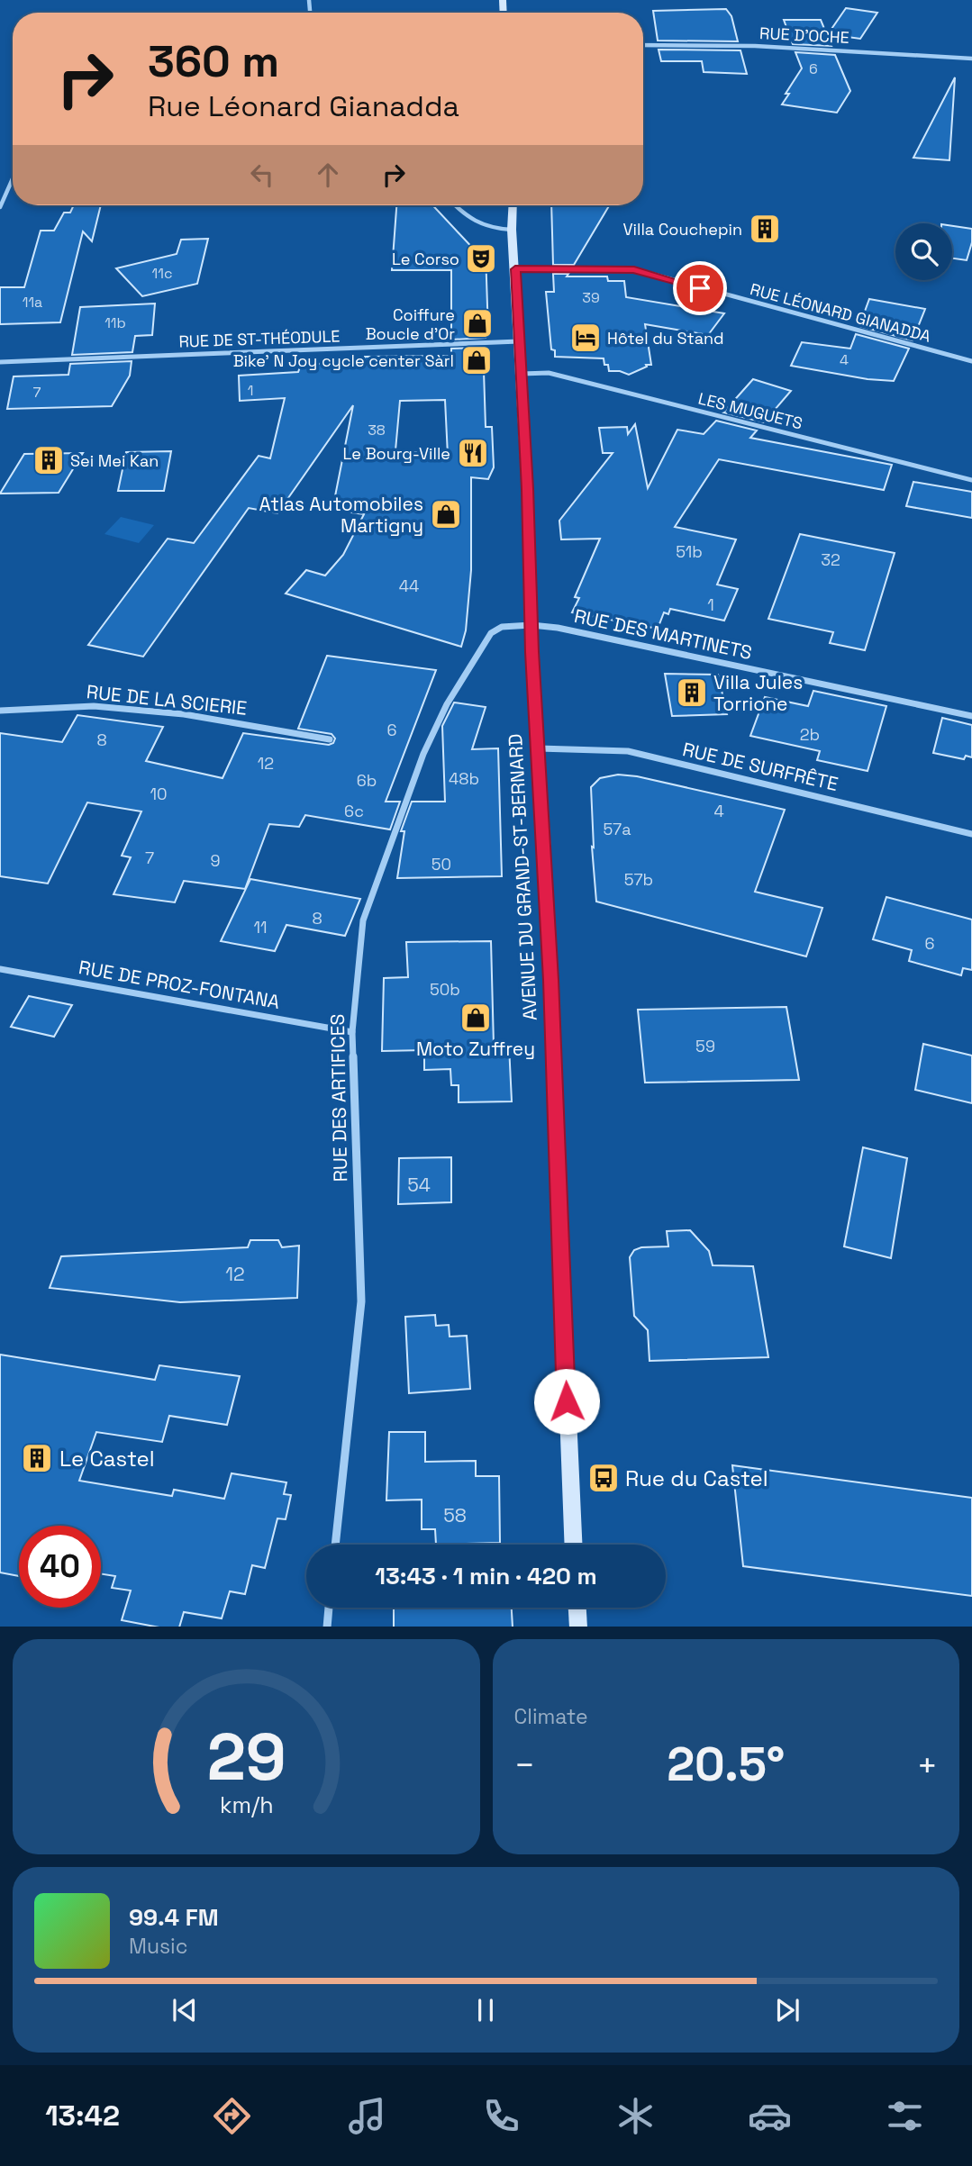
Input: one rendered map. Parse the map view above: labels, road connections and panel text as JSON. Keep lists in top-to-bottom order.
{
  "streets": {
    "street": [
      "RUE D'OCHE",
      "RUE LÉONARD GIANADDA",
      "RUE DE ST-THÉODULE",
      "LES MUGUETS",
      "RUE DES MARTINETS",
      "RUE DE LA SCIERIE",
      "RUE DE SURFRÊTE",
      "AVENUE DU GRAND-ST-BERNARD",
      "RUE DE PROZ-FONTANA",
      "RUE DES ARTIFICES"
    ]
  },
  "crossings": [
    ["RUE LÉONARD GIANADDA", "AVENUE DU GRAND-ST-BERNARD"],
    ["RUE DE ST-THÉODULE", "AVENUE DU GRAND-ST-BERNARD"],
    ["LES MUGUETS", "AVENUE DU GRAND-ST-BERNARD"],
    ["RUE DES MARTINETS", "AVENUE DU GRAND-ST-BERNARD"],
    ["RUE DES MARTINETS", "RUE DES ARTIFICES"],
    ["RUE DE SURFRÊTE", "AVENUE DU GRAND-ST-BERNARD"],
    ["AVENUE DU GRAND-ST-BERNARD", "RUE DES ARTIFICES"],
    ["RUE DE PROZ-FONTANA", "RUE DES ARTIFICES"]
  ],
  "places": {
    "building": [
      "Villa Couchepin",
      "Sei Mei Kan",
      "Villa Jules Torrione",
      "Le Castel"
    ],
    "theatre": ["Le Corso"],
    "shop": [
      "Coiffure Boucle d'Or",
      "Bike' N Joy cycle center Sàrl",
      "Atlas Automobiles Martigny",
      "Moto Zuffrey"
    ],
    "hotel": ["Hôtel du Stand"],
    "restaurant": ["Le Bourg-Ville"],
    "bus stop": ["Rue du Castel"]
  },
  "house_numbers": [
    "6",
    "11c",
    "39",
    "11a",
    "11b",
    "4",
    "1",
    "7",
    "38",
    "51b",
    "32",
    "44",
    "1",
    "6",
    "2b",
    "8",
    "12",
    "48b",
    "6b",
    "10",
    "6c",
    "4",
    "57a",
    "7",
    "9",
    "50",
    "57b",
    "8",
    "11",
    "6",
    "50b",
    "59",
    "54",
    "12",
    "58"
  ],
  "page": {
    "turn": ["360 m", "Rue Léonard Gianadda"],
    "limit": "40",
    "trip": "13:43 · 1 min · 420 m",
    "tile": "Climate",
    "heat": ["−", "20.5°", "+"],
    "song": ["99.4 FM", "Music"],
    "tabs": "13:42",
    "gauge": ["29", "km/h"]
  }
}
